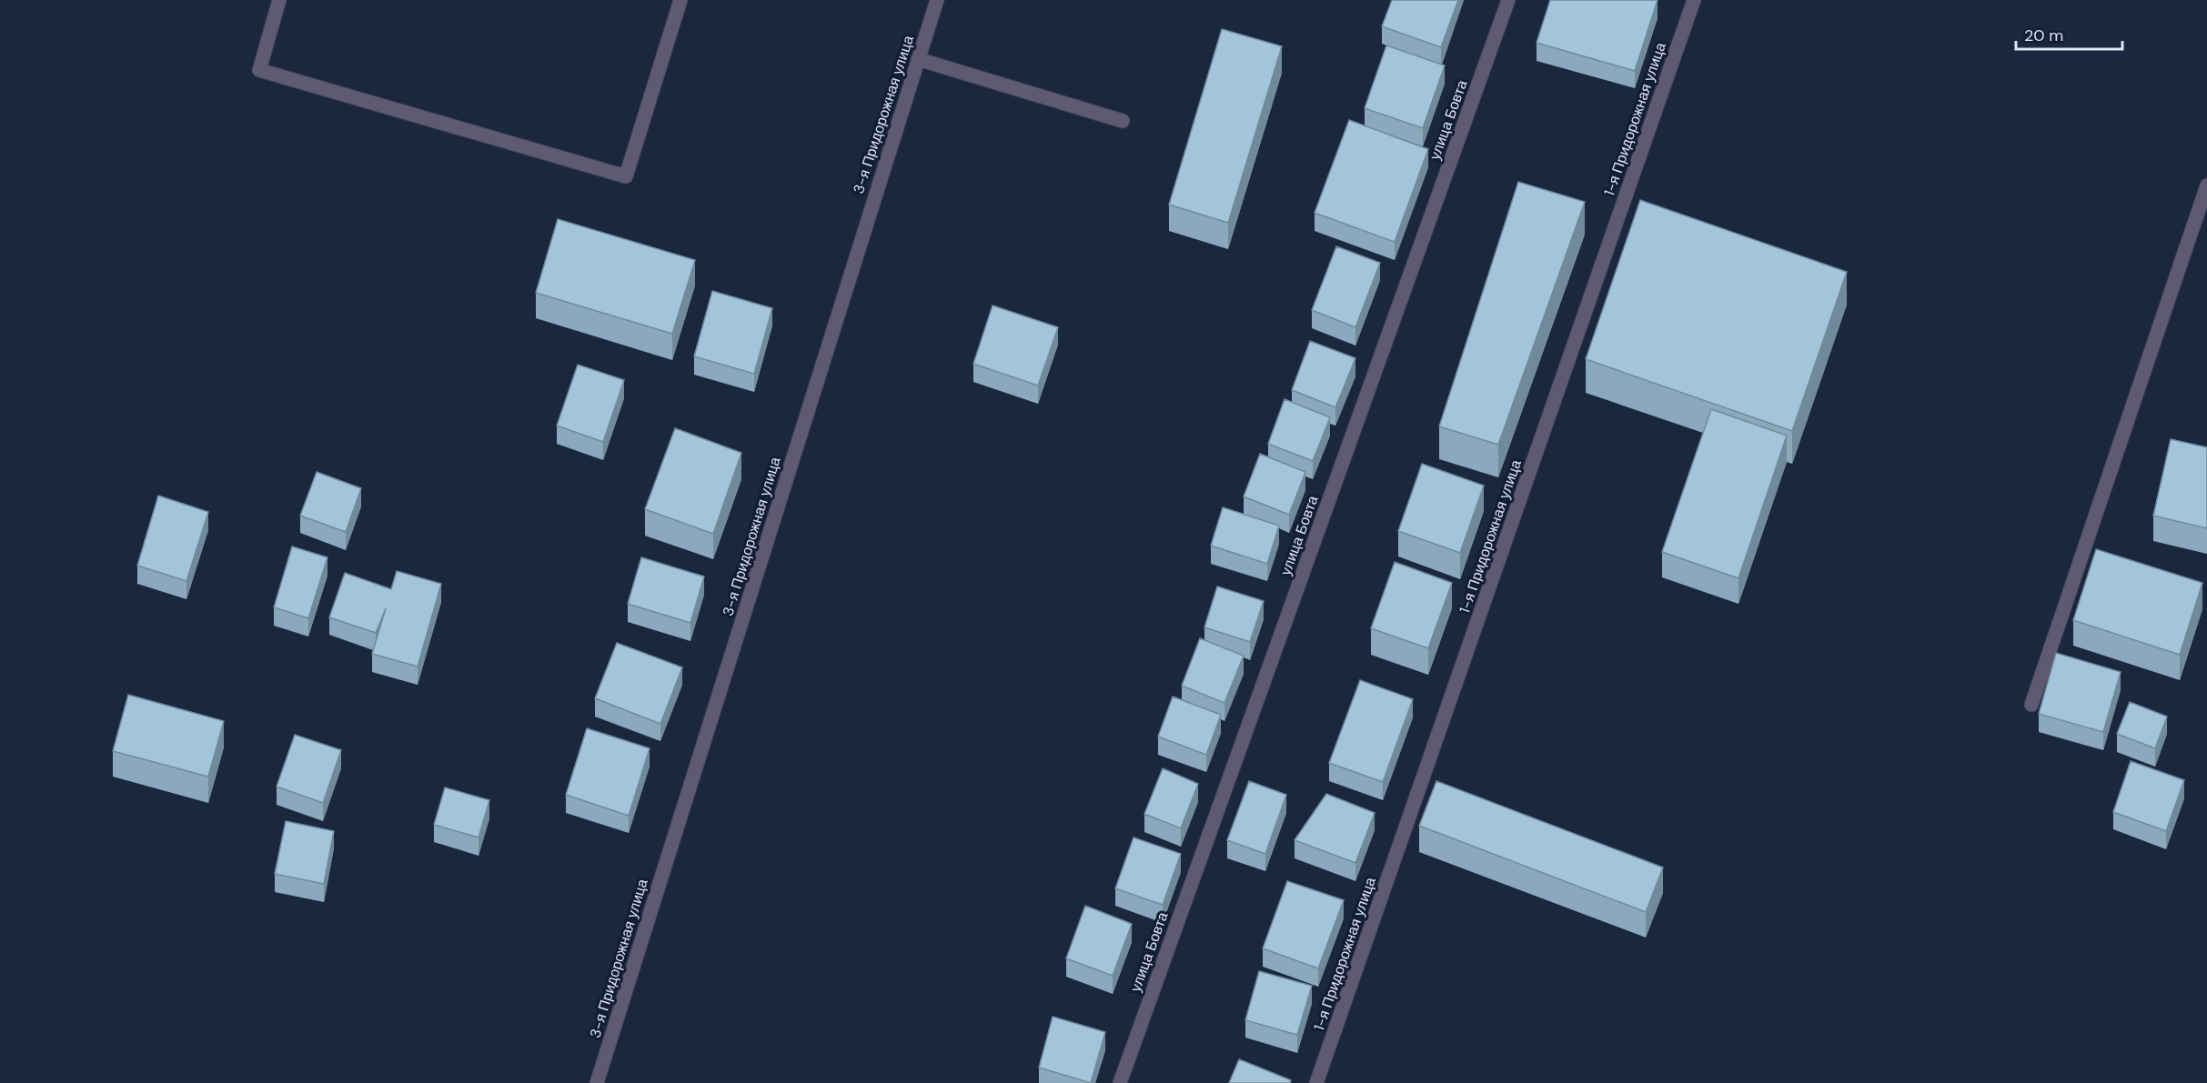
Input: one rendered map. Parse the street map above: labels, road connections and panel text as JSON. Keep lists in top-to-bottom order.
{
  "streets": {
    "lane": ["3-я Придорожная улица", "1-я Придорожная улица", "улица Бовта"]
  },
  "scale_bar": "20 m"
}
